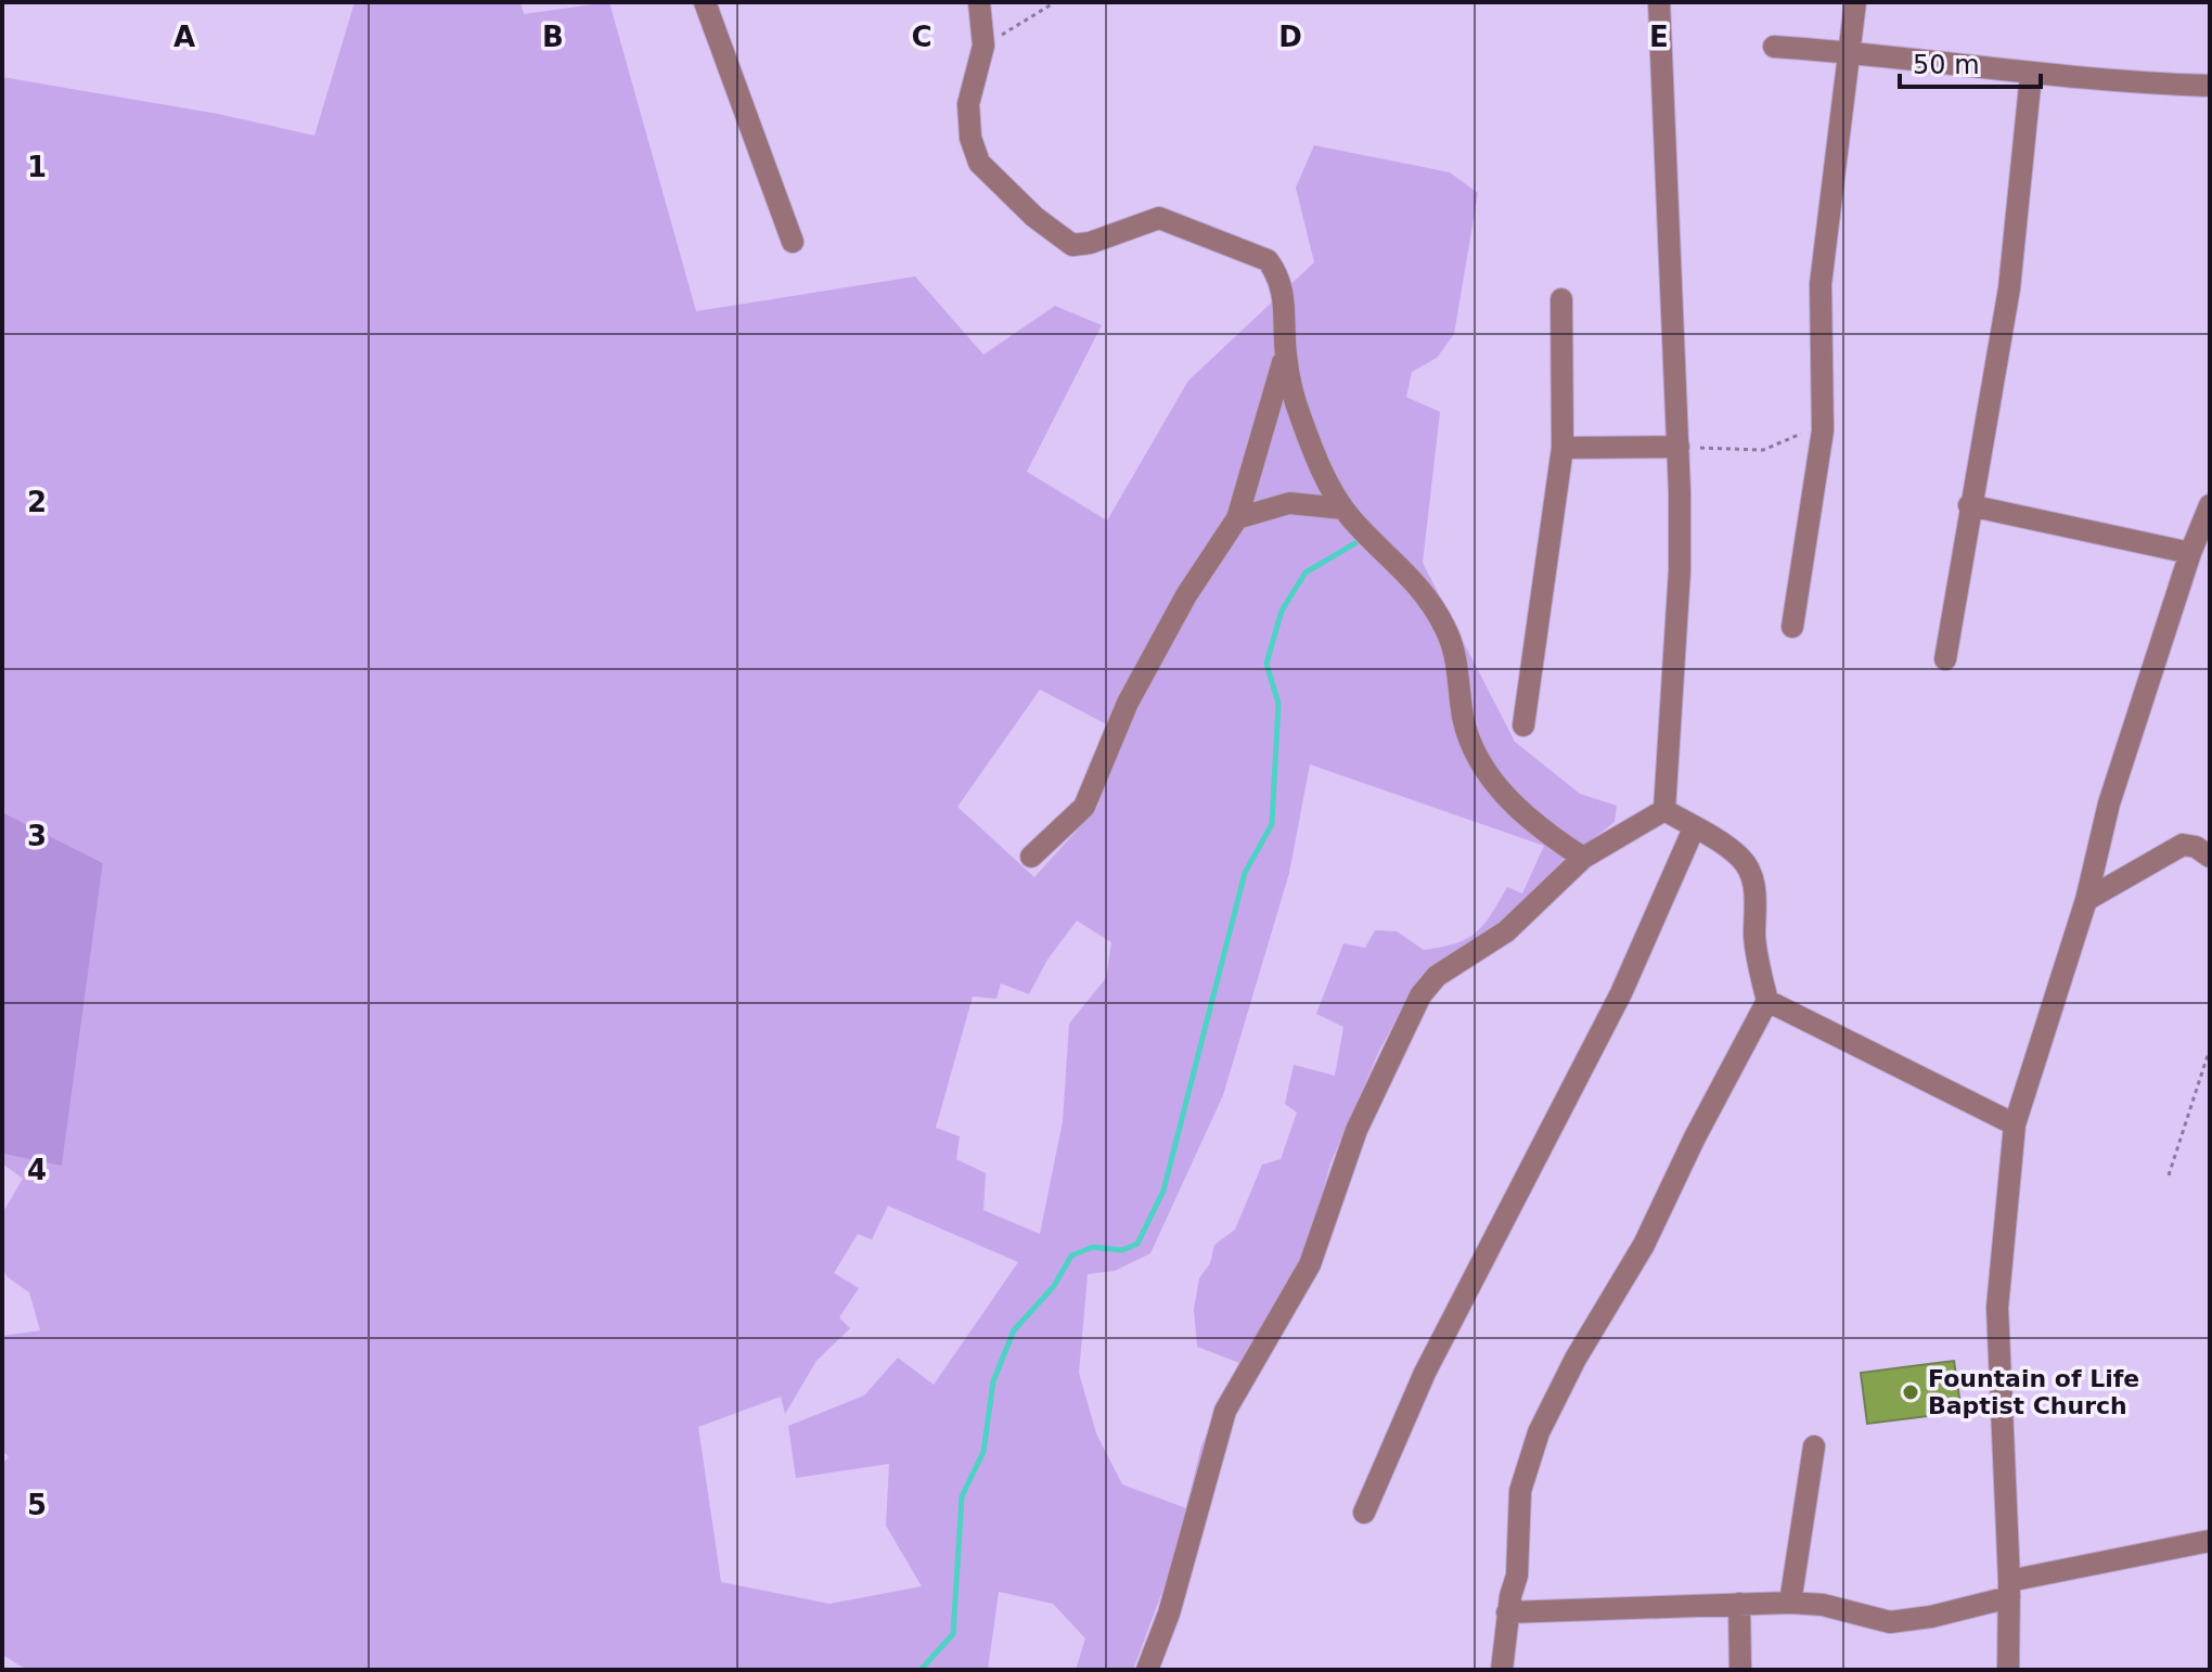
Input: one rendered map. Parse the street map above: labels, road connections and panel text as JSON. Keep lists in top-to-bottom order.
{
  "places": ["Fountain of Life Baptist Church"],
  "scale_bar": "50 m",
  "grid": {
    "columns": [
      "A",
      "B",
      "C",
      "D",
      "E"
    ],
    "rows": [
      "1",
      "2",
      "3",
      "4",
      "5"
    ]
  }
}
